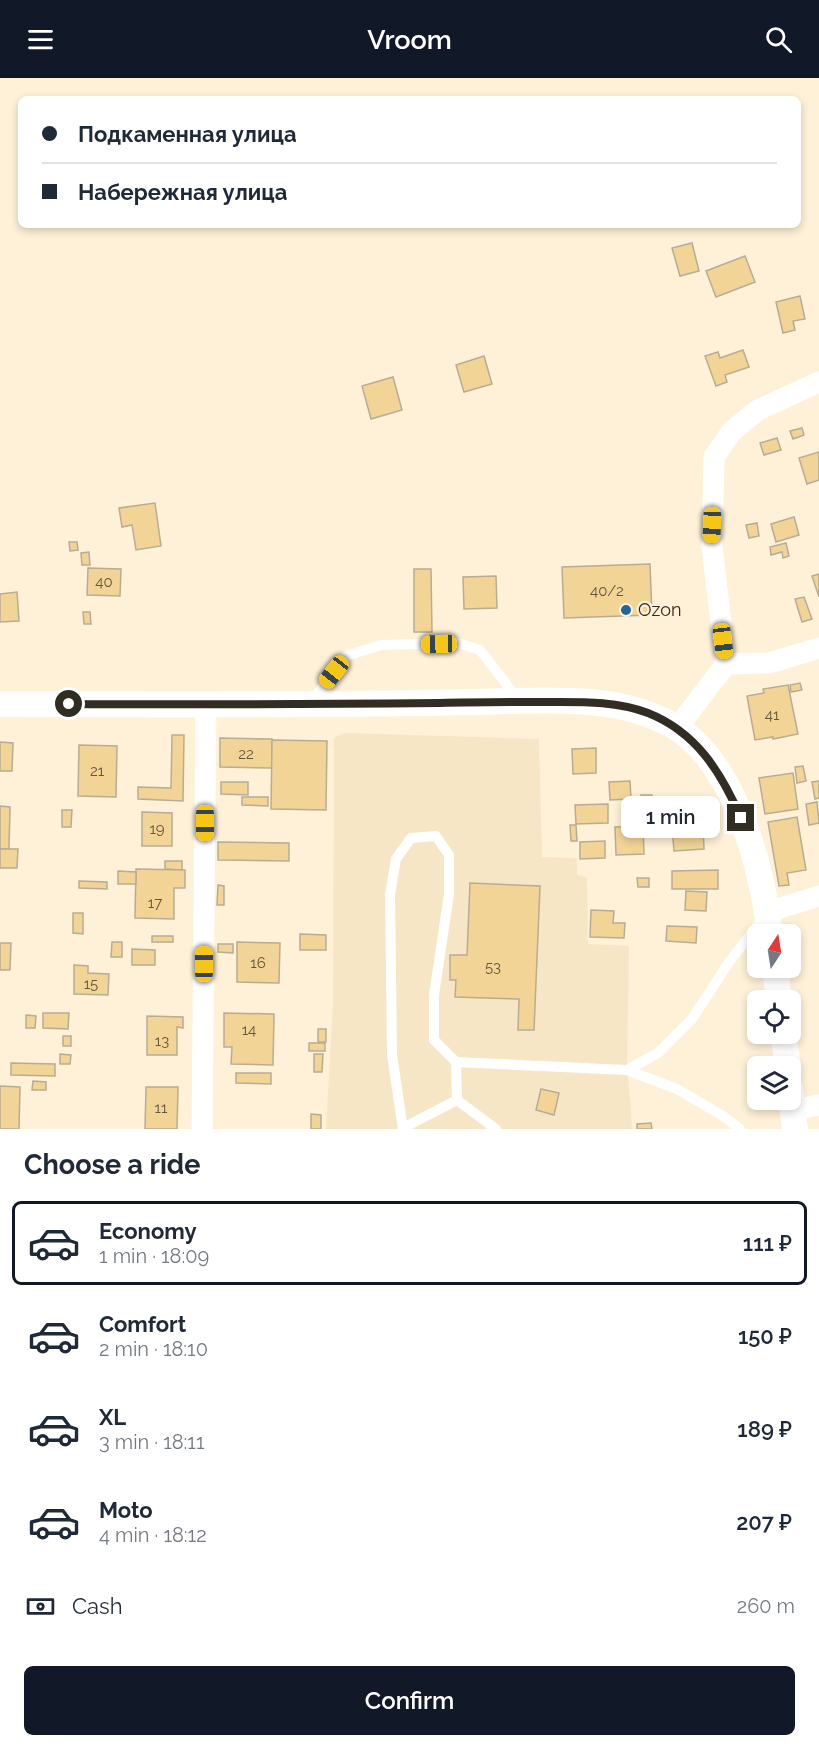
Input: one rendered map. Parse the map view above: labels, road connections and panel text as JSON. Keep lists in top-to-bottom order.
{
  "places": ["Ozon"],
  "house_numbers": [
    "40",
    "40/2",
    "41",
    "22",
    "21",
    "19",
    "17",
    "16",
    "53",
    "15",
    "14",
    "13",
    "11"
  ],
  "north": "top",
  "page": {
    "header": "Vroom",
    "banner": ["Подкаменная улица", "Набережная улица"],
    "bubble": "1 min",
    "heading": "Choose a ride",
    "list": [
      {
        "name": "Economy",
        "note": "1 min · 18:09",
        "value": "111 ₽"
      },
      {
        "name": "Comfort",
        "note": "2 min · 18:10",
        "value": "150 ₽"
      },
      {
        "name": "XL",
        "note": "3 min · 18:11",
        "value": "189 ₽"
      },
      {
        "name": "Moto",
        "note": "4 min · 18:12",
        "value": "207 ₽"
      }
    ],
    "pay": ["Cash", "260 m"],
    "buttons": "Confirm"
  }
}
